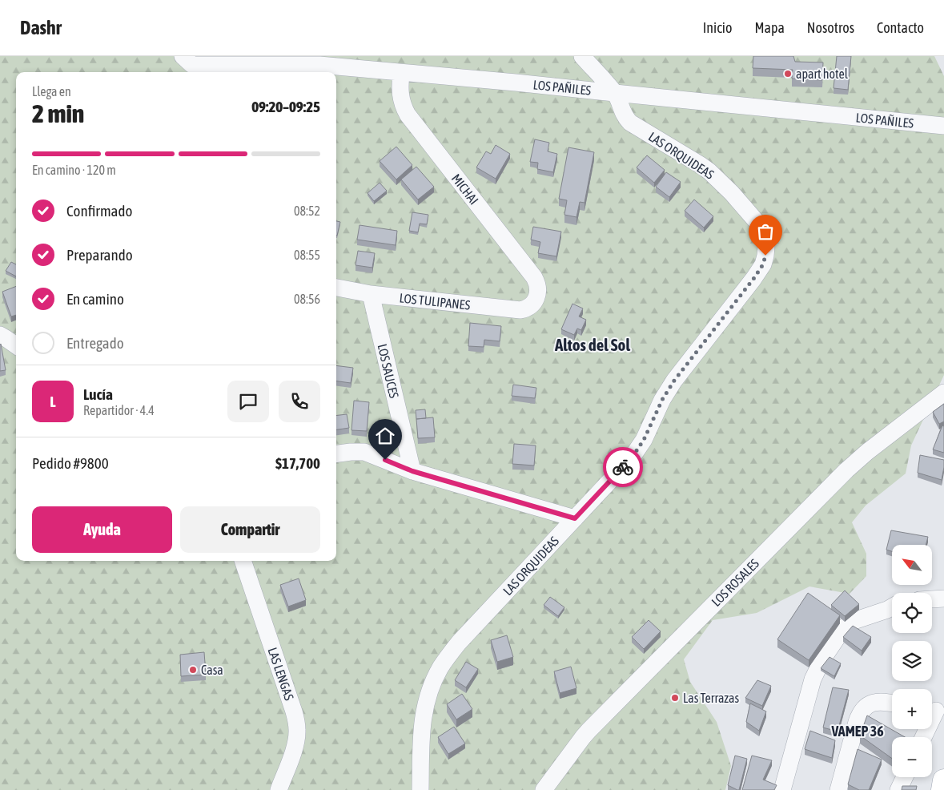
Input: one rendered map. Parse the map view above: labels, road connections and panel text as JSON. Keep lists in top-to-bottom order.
{
  "streets": {
    "street": [
      "LOS PAÑILES",
      "LAS ORQUIDEAS",
      "MICHAI",
      "LOS TULIPANES",
      "LOS SAUCES",
      "LOS ROSALES",
      "LAS LENGAS"
    ]
  },
  "crossings": [
    ["LOS PAÑILES", "LAS ORQUIDEAS"],
    ["LOS PAÑILES", "MICHAI"],
    ["MICHAI", "LOS TULIPANES"],
    ["LOS TULIPANES", "LOS SAUCES"]
  ],
  "districts": ["Altos del Sol", "VAMEP 36"],
  "places": ["apart hotel", "Casa", "Las Terrazas"],
  "north": "top left",
  "page": {
    "header": "Dashr",
    "nav": [
      "Inicio",
      "Mapa",
      "Nosotros",
      "Contacto"
    ],
    "heading": ["2 min", "Llega en", "09:20–09:25"],
    "panel": [
      "Lucía",
      "Repartidor · 4.4",
      "Pedido #9800",
      "$17,700"
    ],
    "bar": "En camino · 120 m",
    "list": [
      ["Confirmado", "08:52"],
      ["Preparando", "08:55"],
      ["En camino", "08:56"],
      "Entregado"
    ],
    "round": "L",
    "buttons": ["Ayuda", "Compartir"],
    "map_buttons": ["+", "−"]
  }
}
